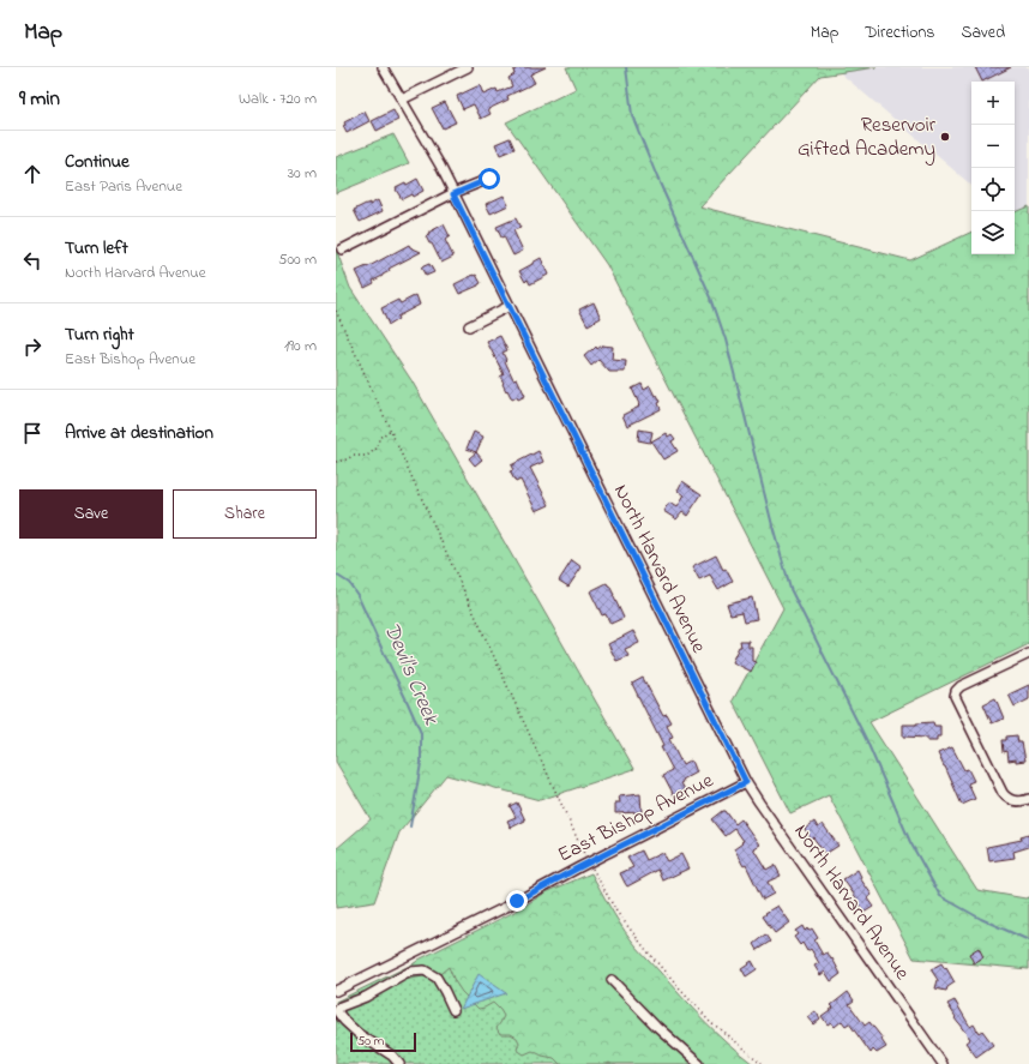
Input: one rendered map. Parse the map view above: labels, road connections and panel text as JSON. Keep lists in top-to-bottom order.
{
  "streets": {
    "street": ["North Harvard Avenue", "East Bishop Avenue"]
  },
  "crossings": [
    ["North Harvard Avenue", "East Bishop Avenue"]
  ],
  "water": ["Devil's Creek"],
  "places": ["Reservoir Gifted Academy"],
  "scale_bar": "50 m",
  "page": {
    "header": "Map",
    "nav": ["Map", "Directions", "Saved"],
    "heading": ["9 min", "Walk · 720 m"],
    "map_buttons": ["+", "−"],
    "list": [
      ["Continue", "East Paris Avenue", "30 m"],
      ["Turn left", "North Harvard Avenue", "500 m"],
      ["Turn right", "East Bishop Avenue", "190 m"],
      "Arrive at destination"
    ],
    "buttons": ["Save", "Share"],
    "scale": "50 m"
  }
}
